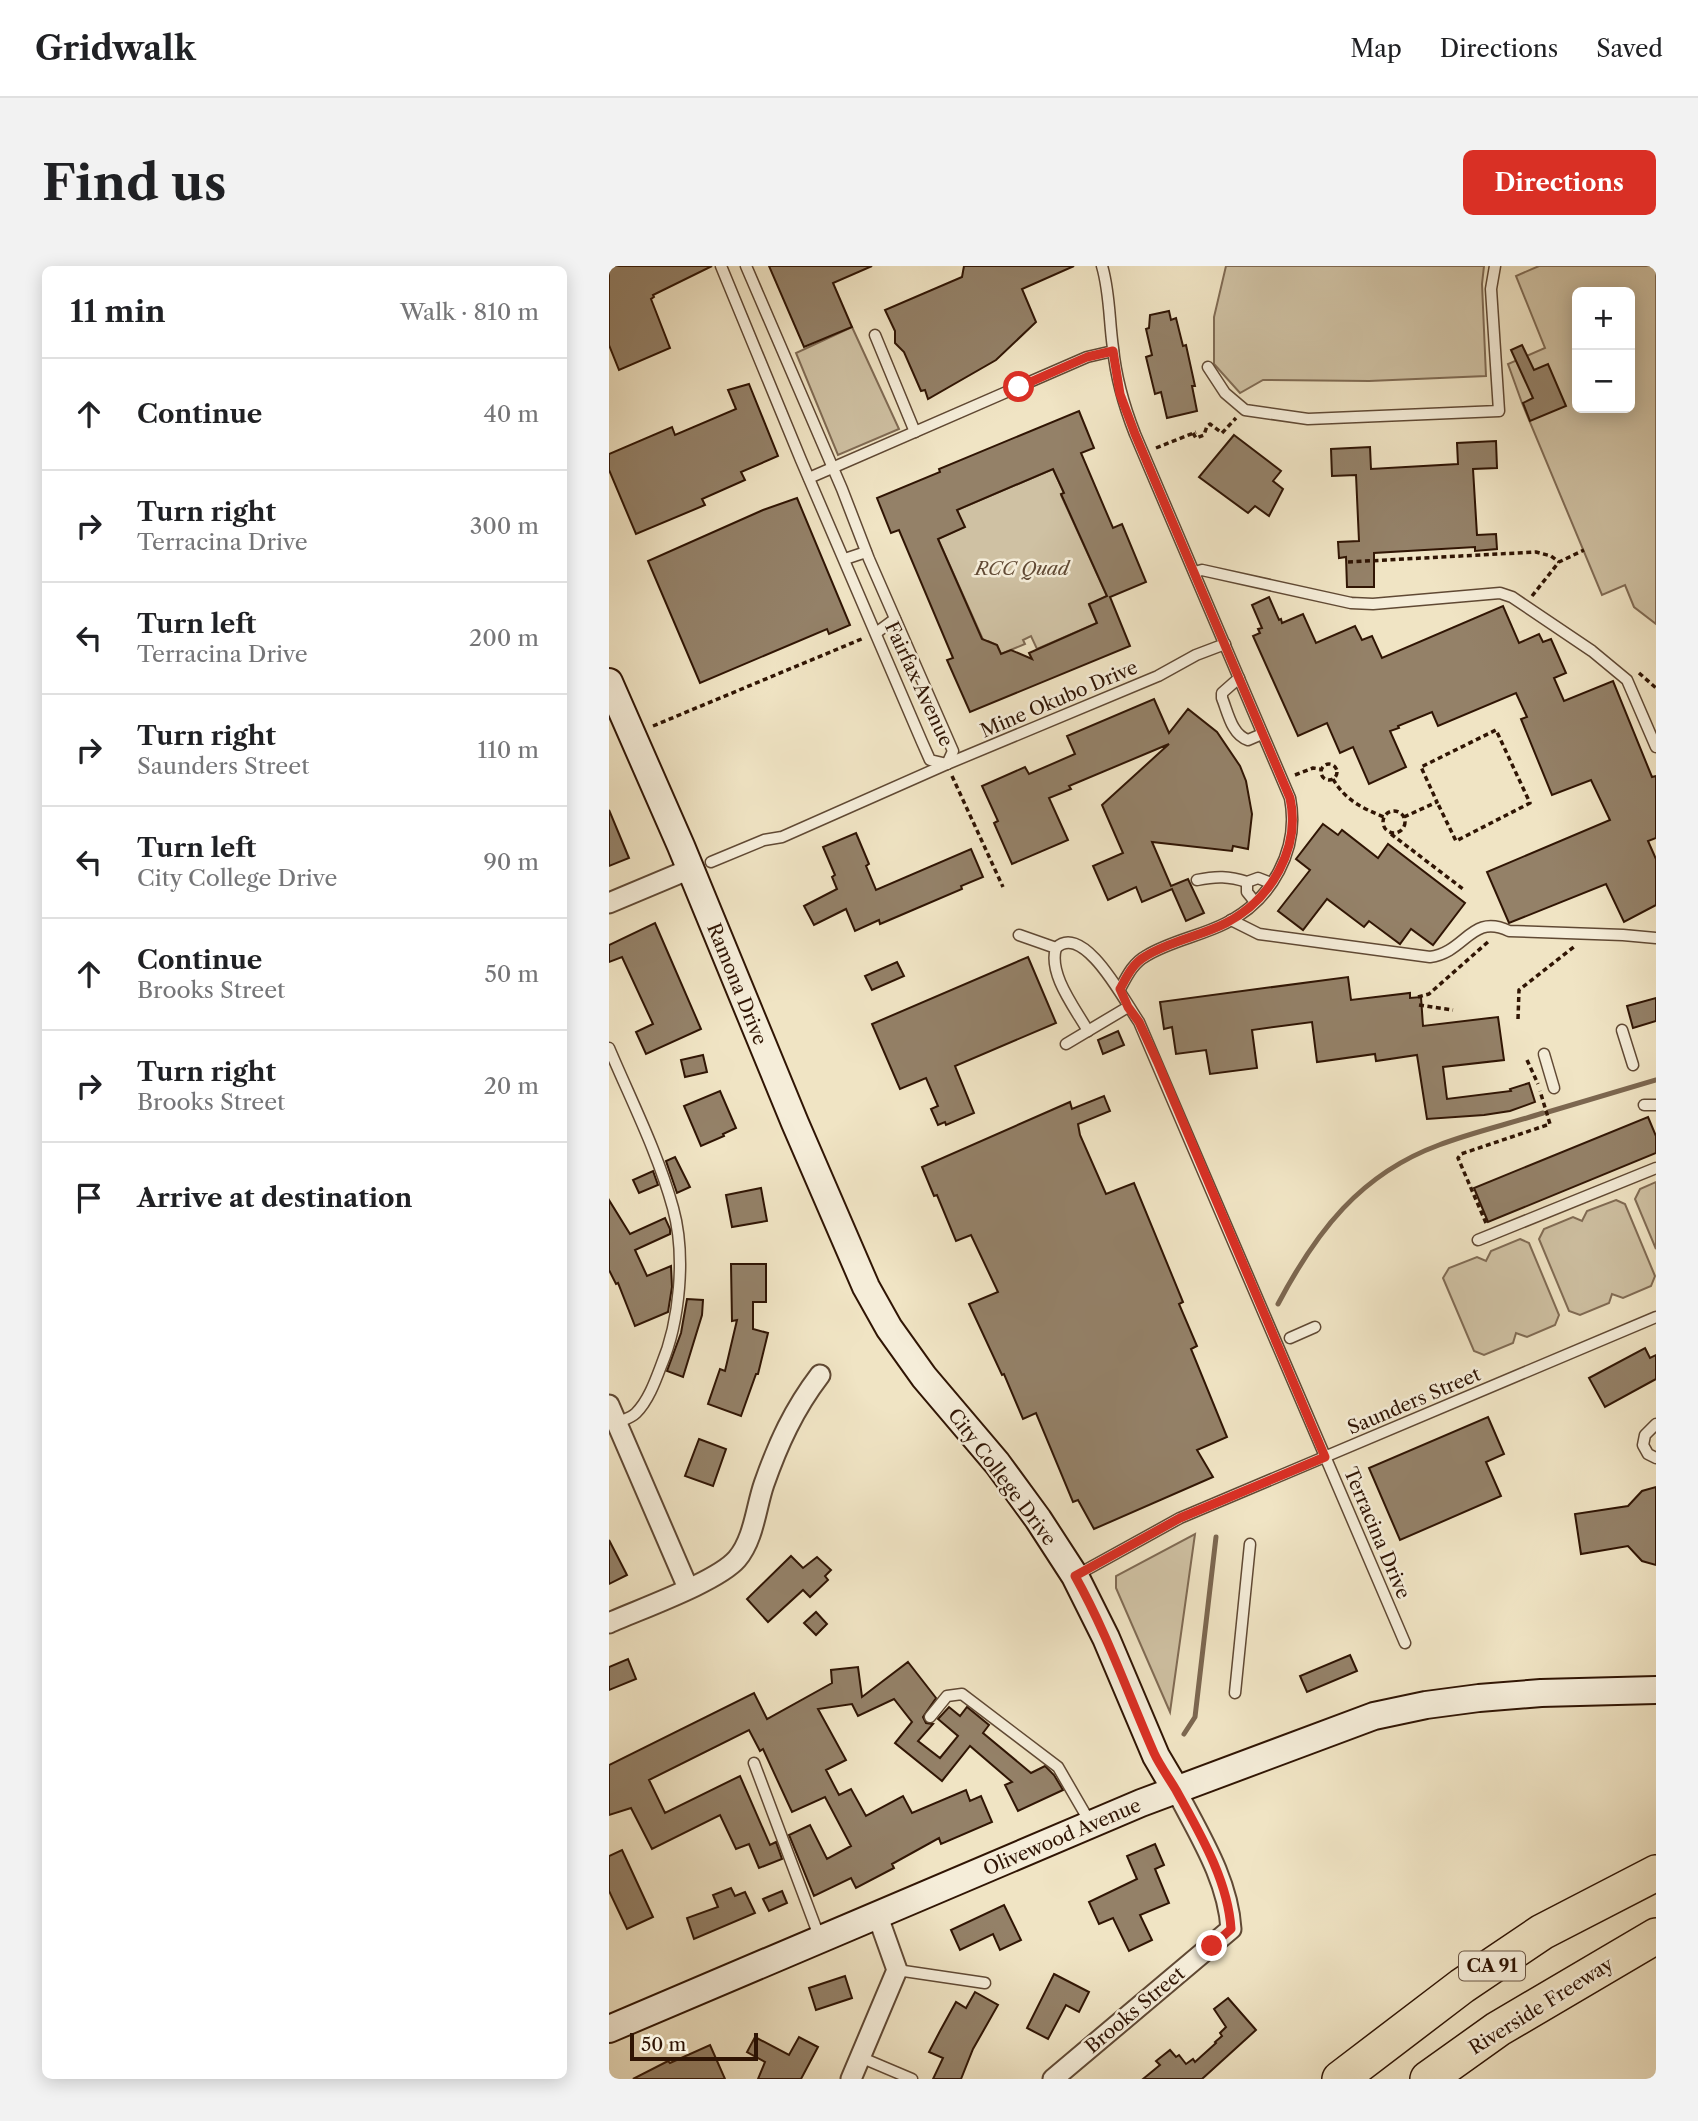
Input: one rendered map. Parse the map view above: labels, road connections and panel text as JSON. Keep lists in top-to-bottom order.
{
  "streets": {
    "highway": ["CA 91", "Riverside Freeway"],
    "street": [
      "Ramona Drive",
      "City College Drive",
      "Olivewood Avenue",
      "Brooks Street"
    ],
    "lane": [
      "Fairfax Avenue",
      "Mine Okubo Drive",
      "Saunders Street",
      "Terracina Drive"
    ]
  },
  "crossings": [
    ["Fairfax Avenue", "Mine Okubo Drive"],
    ["Mine Okubo Drive", "Ramona Drive"],
    ["Ramona Drive", "City College Drive"],
    ["Saunders Street", "City College Drive"],
    ["Saunders Street", "Terracina Drive"],
    ["City College Drive", "Olivewood Avenue"],
    ["City College Drive", "Brooks Street"],
    ["Olivewood Avenue", "Brooks Street"]
  ],
  "parks": ["RCC Quad"],
  "scale_bar": "50 m",
  "page": {
    "header": "Gridwalk",
    "nav": ["Map", "Directions", "Saved"],
    "buttons": "Directions",
    "title": "Find us",
    "heading": ["11 min", "Walk · 810 m"],
    "map_buttons": ["+", "−"],
    "list": [
      ["Continue", "40 m"],
      ["Turn right", "Terracina Drive", "300 m"],
      ["Turn left", "Terracina Drive", "200 m"],
      ["Turn right", "Saunders Street", "110 m"],
      ["Turn left", "City College Drive", "90 m"],
      ["Continue", "Brooks Street", "50 m"],
      ["Turn right", "Brooks Street", "20 m"],
      "Arrive at destination"
    ],
    "scale": "50 m"
  }
}
